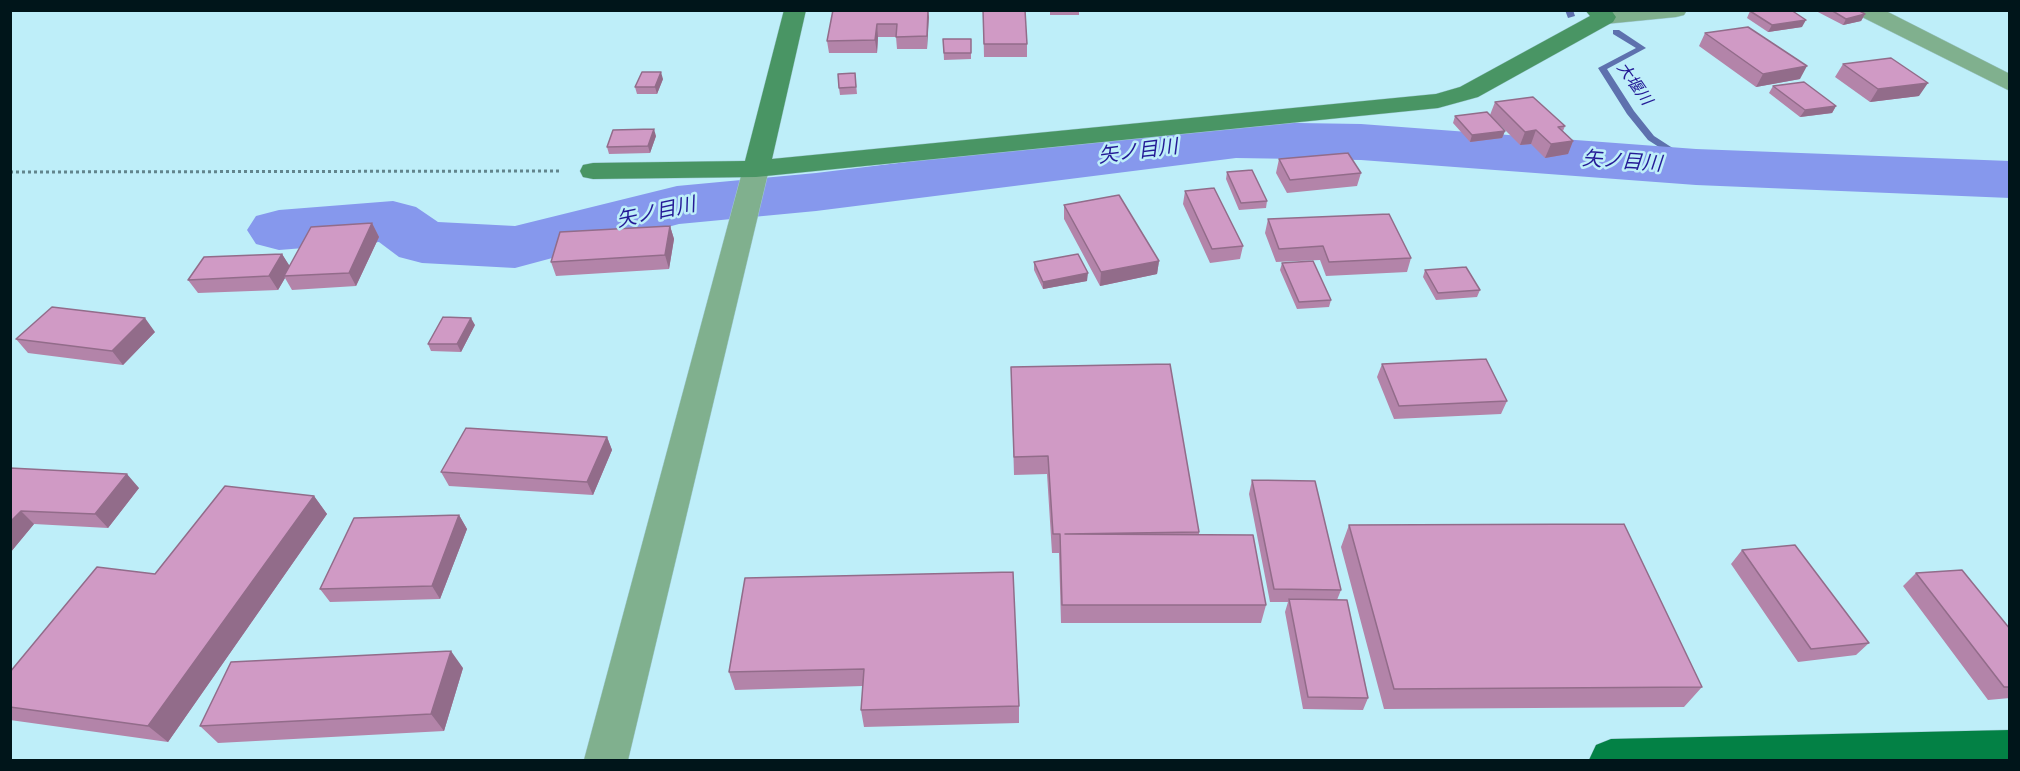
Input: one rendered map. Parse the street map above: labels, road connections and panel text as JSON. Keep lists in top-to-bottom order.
{
  "water": ["大堰川", "矢ノ目川"]
}
